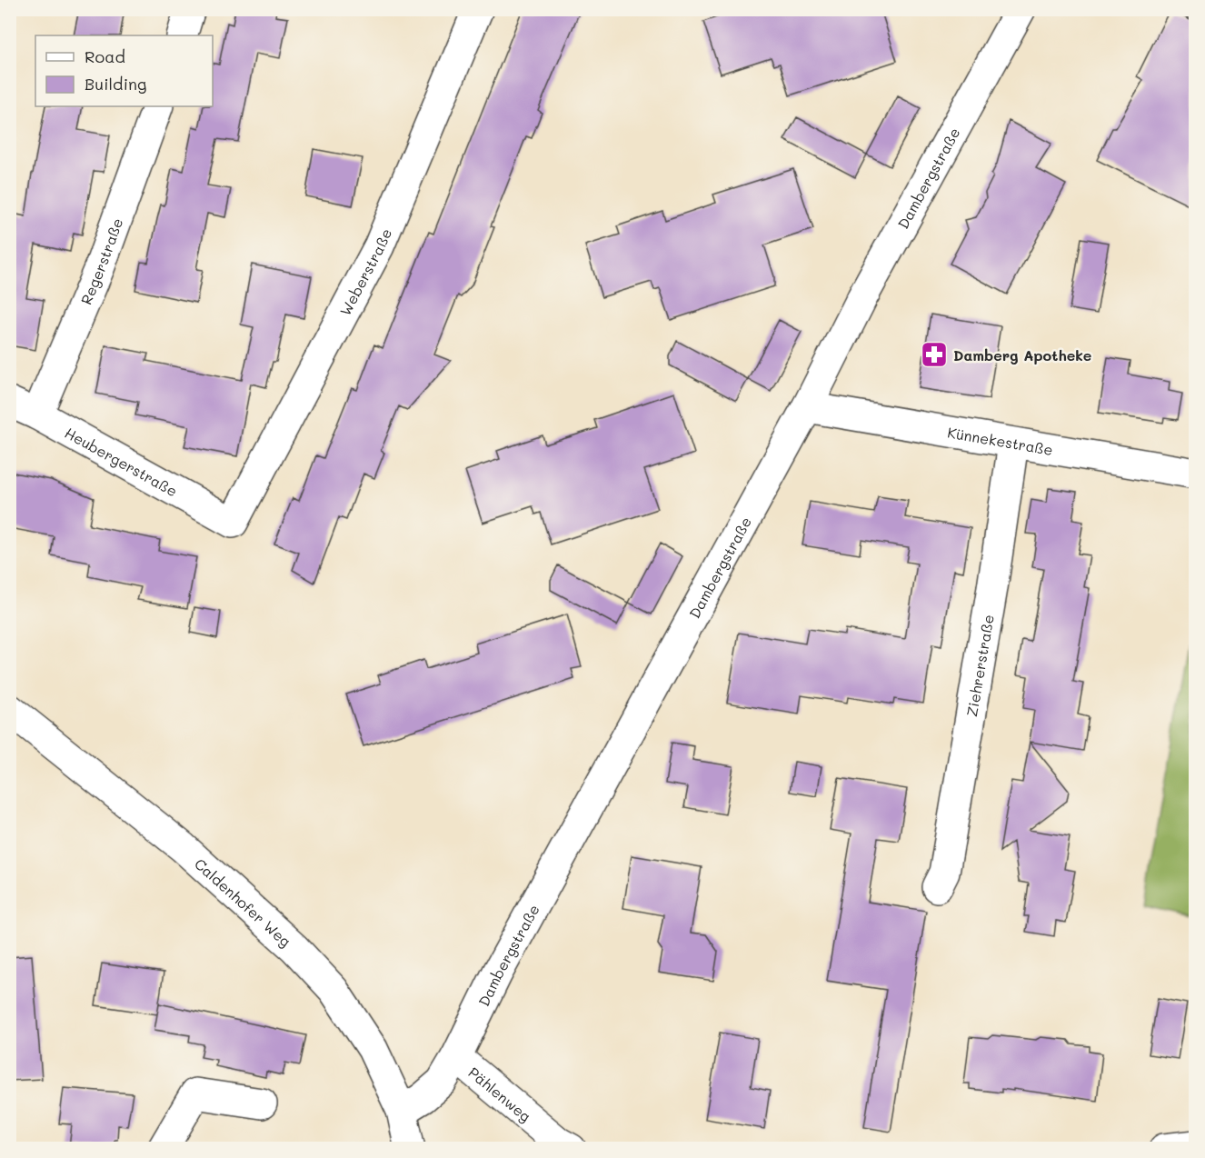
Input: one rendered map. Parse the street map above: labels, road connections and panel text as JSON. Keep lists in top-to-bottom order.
{
  "streets": {
    "street": [
      "Dambergstraße",
      "Regerstraße",
      "Weberstraße",
      "Künnekestraße",
      "Heubergerstraße",
      "Ziehrerstraße",
      "Caldenhofer Weg",
      "Pählenweg"
    ]
  },
  "crossings": [
    ["Dambergstraße", "Künnekestraße"],
    ["Dambergstraße", "Caldenhofer Weg"],
    ["Dambergstraße", "Pählenweg"],
    ["Regerstraße", "Heubergerstraße"],
    ["Weberstraße", "Heubergerstraße"],
    ["Künnekestraße", "Ziehrerstraße"]
  ],
  "places": {
    "pharmacy": ["Damberg Apotheke"]
  },
  "legend": ["Road", "Building"]
}
